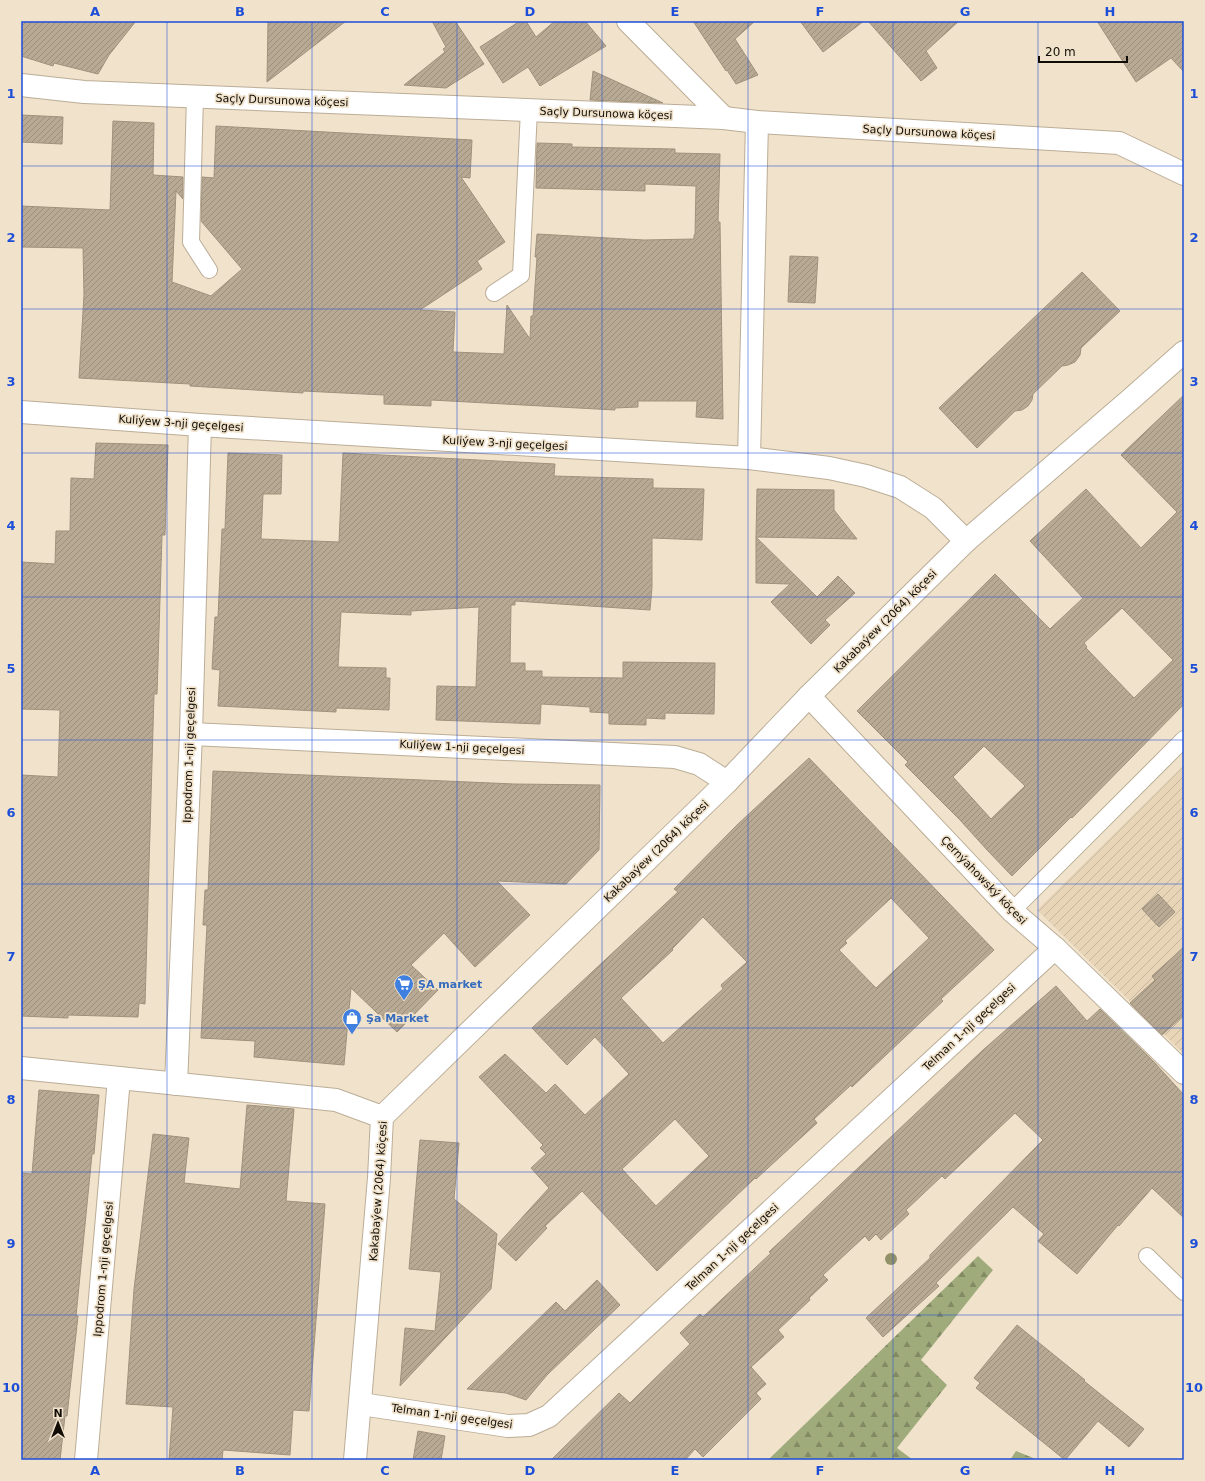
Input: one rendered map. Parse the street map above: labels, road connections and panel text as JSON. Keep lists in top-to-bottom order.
{
  "streets": {
    "street": [
      "Saçly Dursunowa köçesi",
      "Kuliýew 3-nji geçelgesi",
      "Kakabaýew (2064) köçesi",
      "Kuliýew 1-nji geçelgesi",
      "Ippodrom 1-nji geçelgesi",
      "Çernýahowský köçesi",
      "Telman 1-nji geçelgesi"
    ]
  },
  "crossings": [
    ["Kuliýew 3-nji geçelgesi", "Kakabaýew (2064) köçesi"],
    ["Kuliýew 3-nji geçelgesi", "Ippodrom 1-nji geçelgesi"],
    ["Kakabaýew (2064) köçesi", "Kuliýew 1-nji geçelgesi"],
    ["Kakabaýew (2064) köçesi", "Çernýahowský köçesi"],
    ["Kakabaýew (2064) köçesi", "Telman 1-nji geçelgesi"],
    ["Kuliýew 1-nji geçelgesi", "Ippodrom 1-nji geçelgesi"],
    ["Çernýahowský köçesi", "Telman 1-nji geçelgesi"]
  ],
  "places": {
    "supermarket": ["ŞA market"],
    "shop": ["Şa Market"]
  },
  "scale_bar": "20 m",
  "north": "top",
  "grid": {
    "columns": [
      "A",
      "B",
      "C",
      "D",
      "E",
      "F",
      "G",
      "H"
    ],
    "rows": [
      "1",
      "2",
      "3",
      "4",
      "5",
      "6",
      "7",
      "8",
      "9",
      "10"
    ]
  }
}
